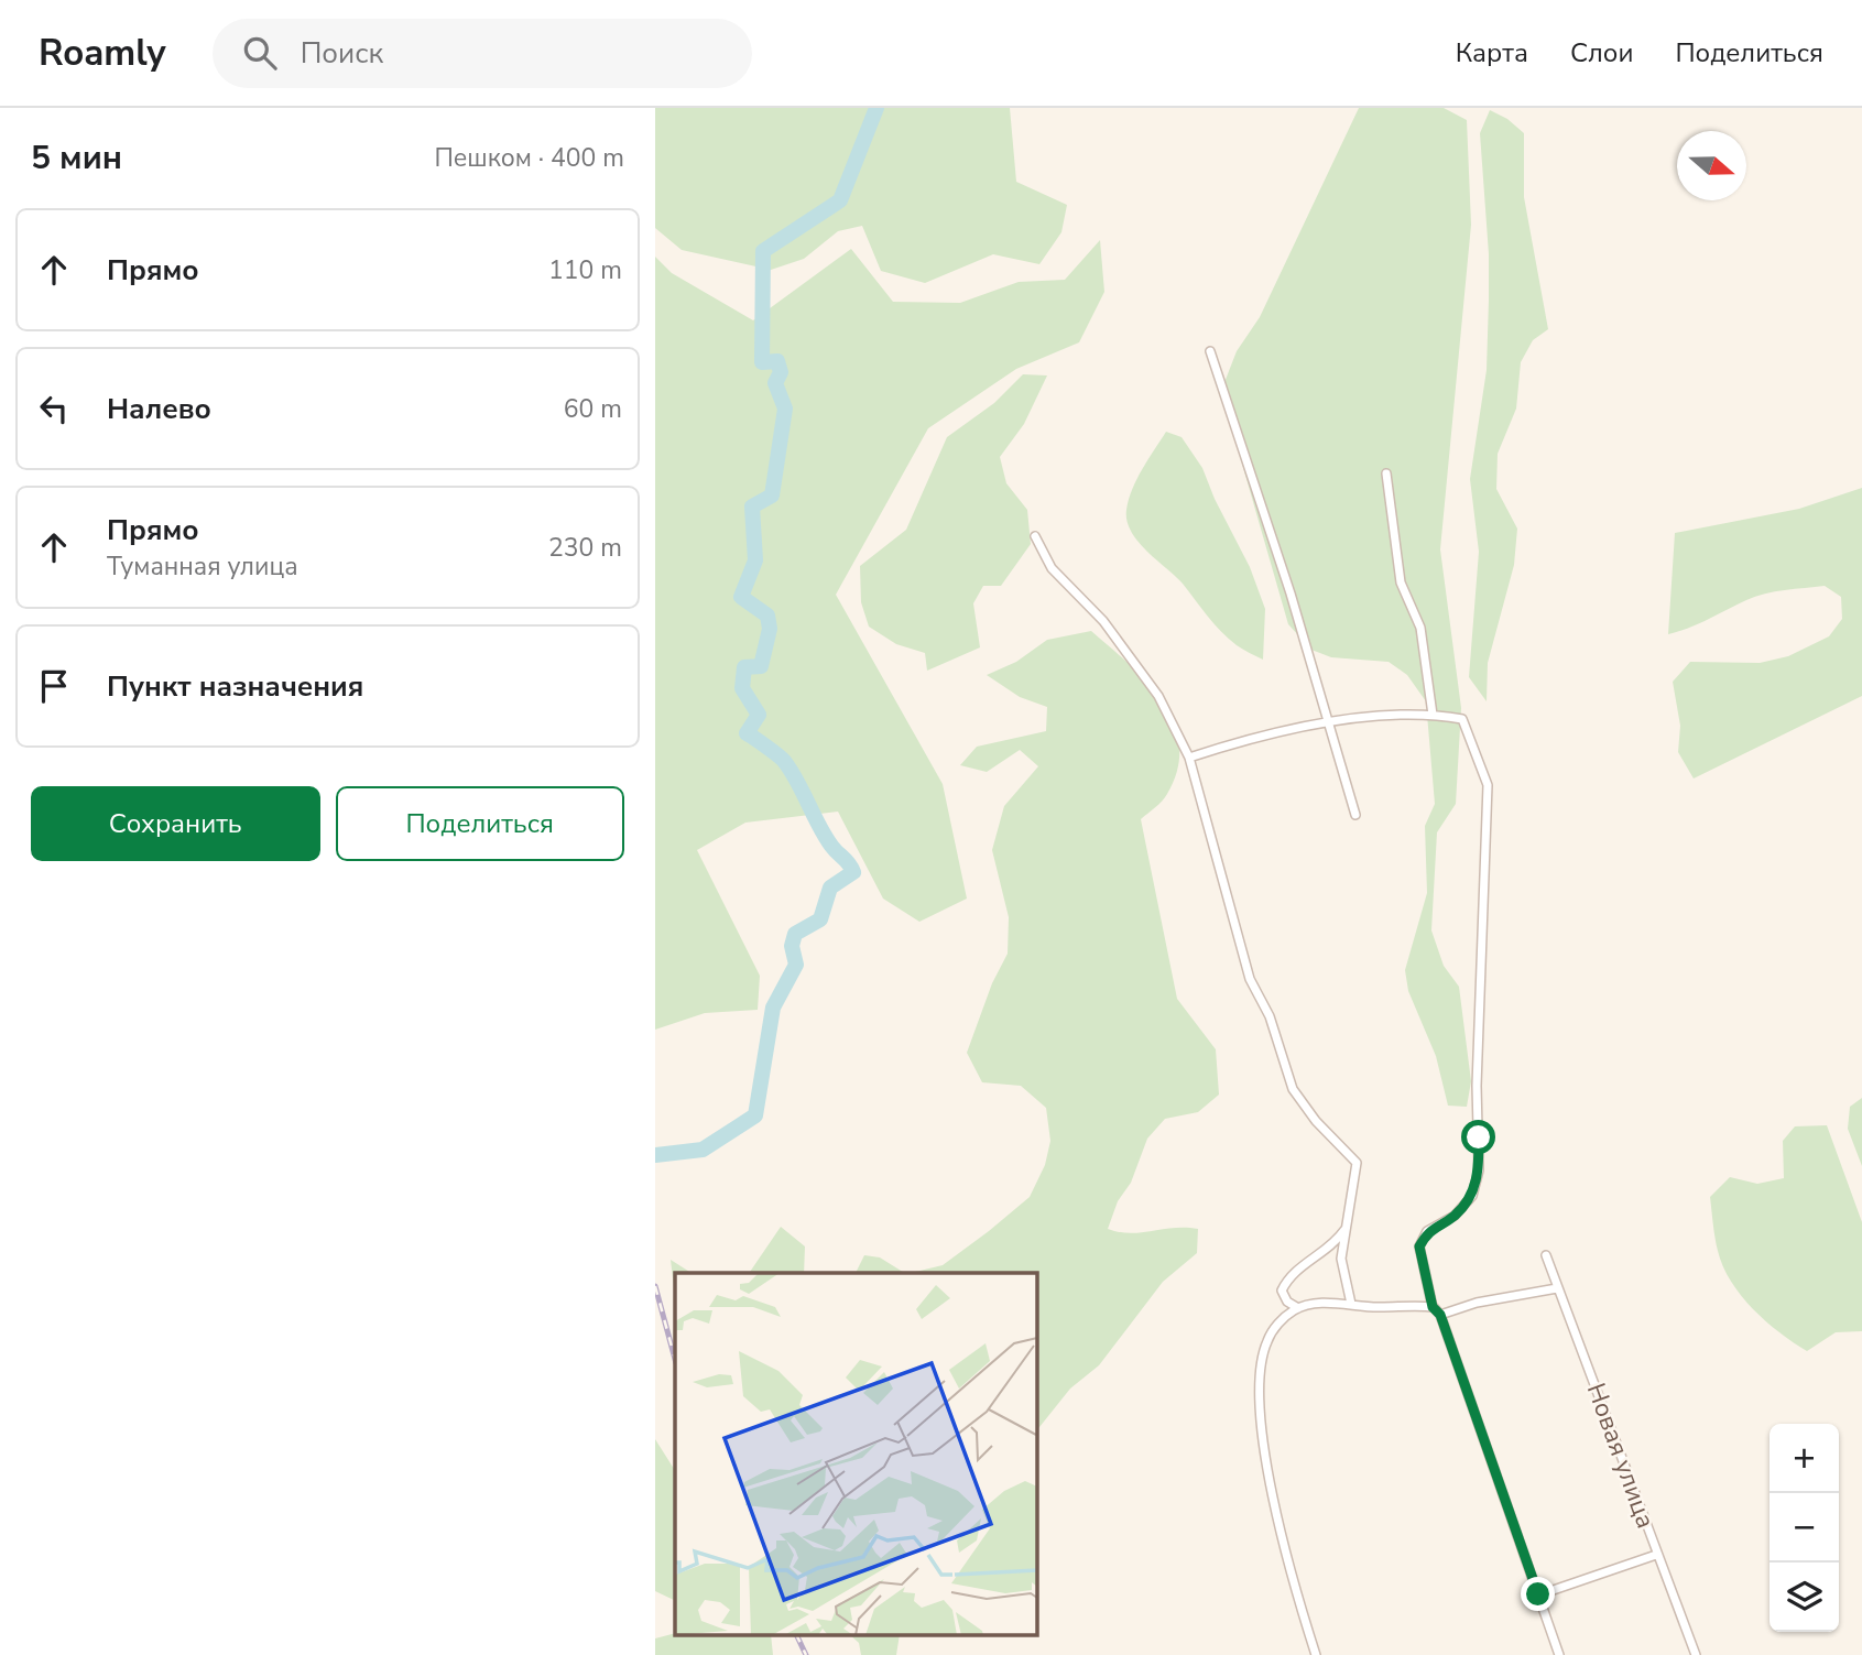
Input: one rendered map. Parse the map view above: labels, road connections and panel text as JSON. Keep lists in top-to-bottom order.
{
  "streets": {
    "street": ["Новая улица"]
  },
  "north": "right",
  "page": {
    "header": "Roamly",
    "search": "Поиск",
    "nav": ["Карта", "Слои", "Поделиться"],
    "heading": ["5 мин", "Пешком · 400 m"],
    "list": [
      ["Прямо", "110 m"],
      ["Налево", "60 m"],
      ["Прямо", "Туманная улица", "230 m"],
      "Пункт назначения"
    ],
    "buttons": ["Сохранить", "Поделиться"],
    "map_buttons": ["+", "−"]
  }
}
